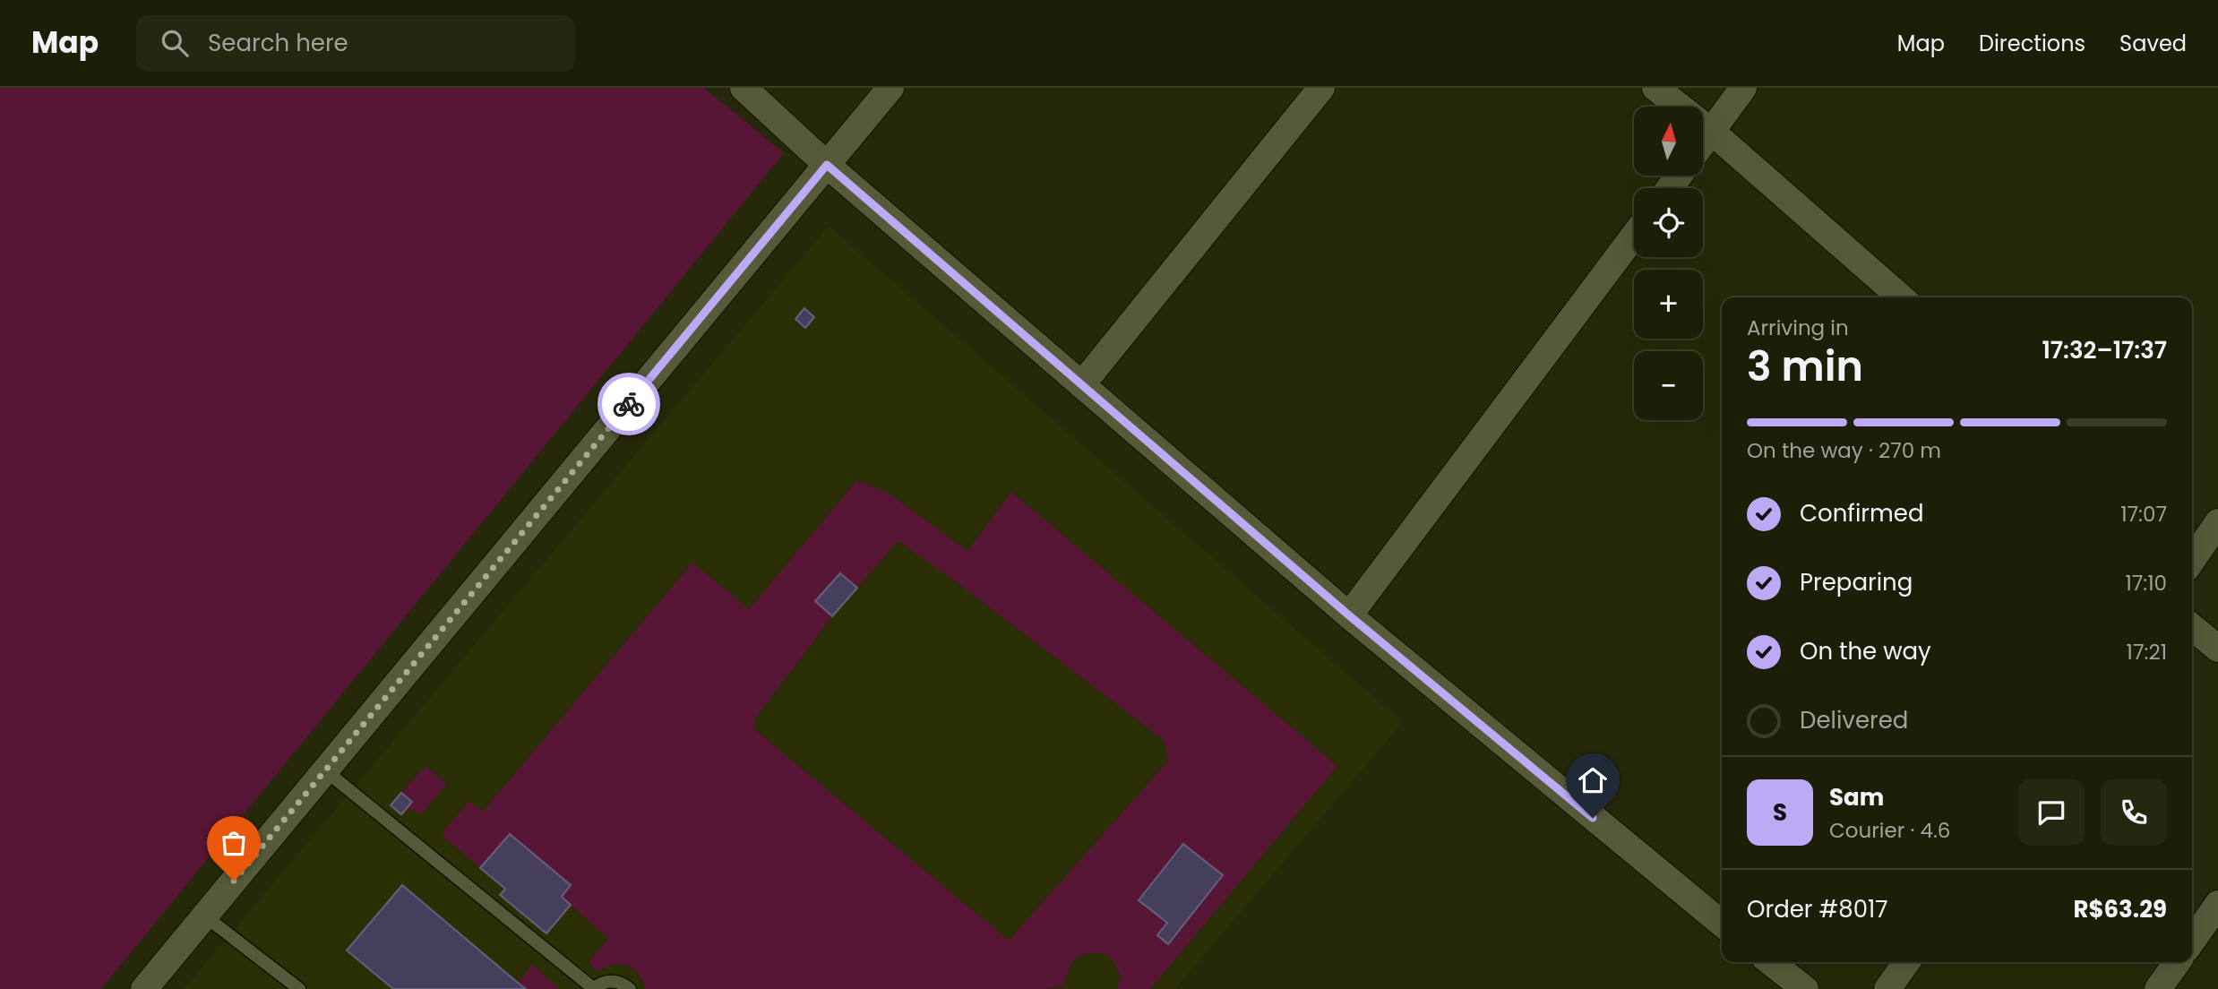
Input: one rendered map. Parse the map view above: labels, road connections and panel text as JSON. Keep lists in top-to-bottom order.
{
  "north": "top",
  "page": {
    "header": "Map",
    "search": "Search here",
    "nav": ["Map", "Directions", "Saved"],
    "map_buttons": ["+", "−"],
    "heading": ["3 min", "Arriving in", "17:32–17:37"],
    "panel": [
      "Sam",
      "Courier · 4.6",
      "Order #8017",
      "R$63.29"
    ],
    "bar": "On the way · 270 m",
    "list": [
      ["Confirmed", "17:07"],
      ["Preparing", "17:10"],
      ["On the way", "17:21"],
      "Delivered"
    ],
    "round": "S"
  }
}
